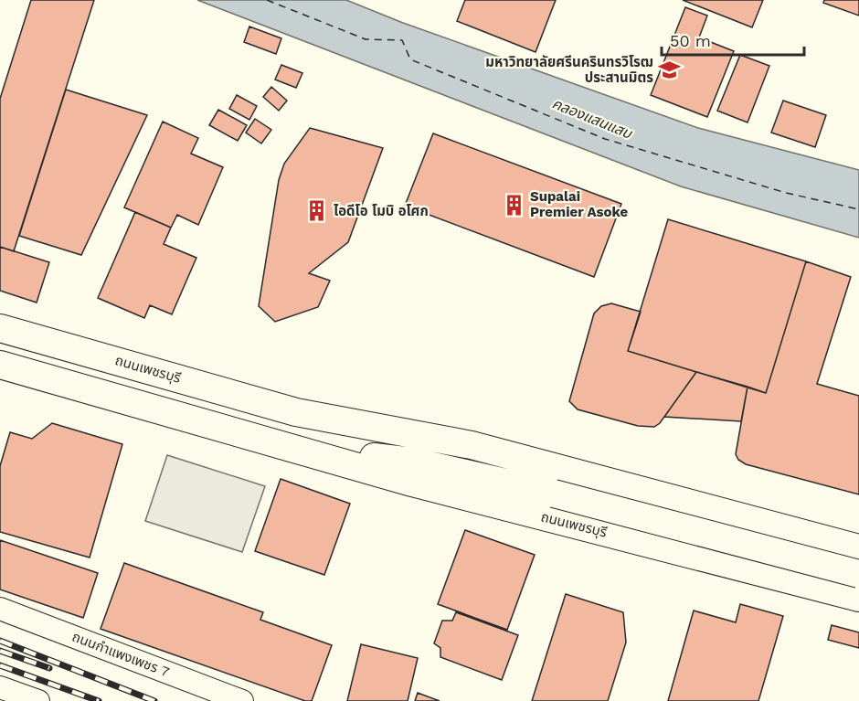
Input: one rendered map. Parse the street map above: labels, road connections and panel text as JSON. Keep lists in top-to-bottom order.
{
  "streets": {
    "main road": ["ถนนเพชรบุรี"],
    "street": ["ถนนกำแพงเพชร 7"]
  },
  "water": ["คลองแสนแสบ"],
  "places": {
    "school or university": ["มหาวิทยาลัยศรีนครินทรวิโรฒ ประสานมิตร"],
    "building": ["Supalai Premier Asoke", "ไอดีโอ โมบิ อโศก"]
  },
  "scale_bar": "50 m"
}
